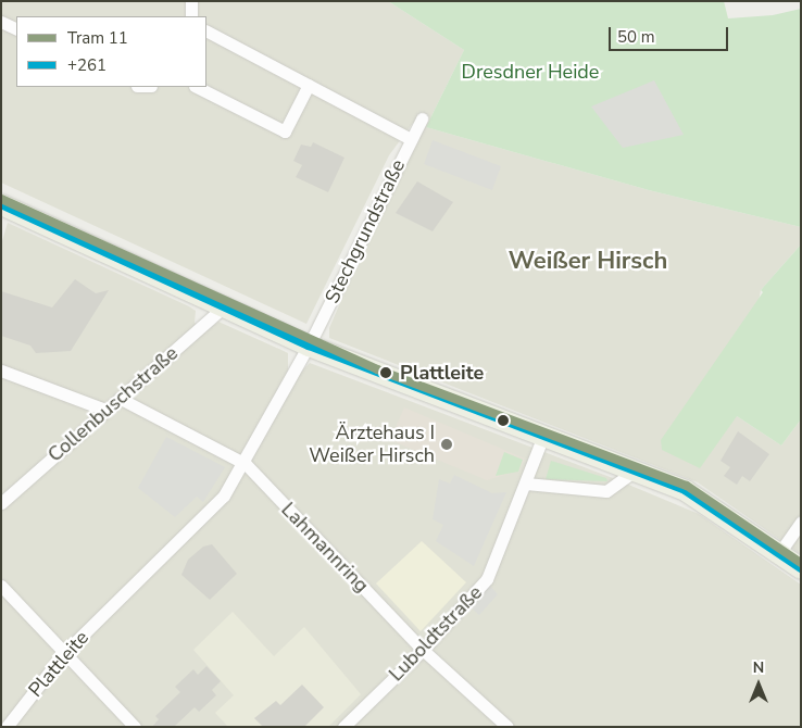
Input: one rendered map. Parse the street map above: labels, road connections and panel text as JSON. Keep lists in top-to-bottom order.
{
  "streets": {
    "street": [
      "Stechgrundstraße",
      "Collenbuschstraße",
      "Lahmannring",
      "Luboldtstraße",
      "Plattleite"
    ]
  },
  "crossings": [
    ["Stechgrundstraße", "Plattleite"],
    ["Collenbuschstraße", "Lahmannring"],
    ["Lahmannring", "Luboldtstraße"],
    ["Lahmannring", "Plattleite"]
  ],
  "districts": ["Weißer Hirsch"],
  "parks": ["Dresdner Heide"],
  "places": ["Plattleite", "Ärztehaus I Weißer Hirsch"],
  "lines": ["tram line 11", "transit line +261"],
  "legend": ["Tram 11", "+261"],
  "scale_bar": "50 m",
  "north": "top"
}
